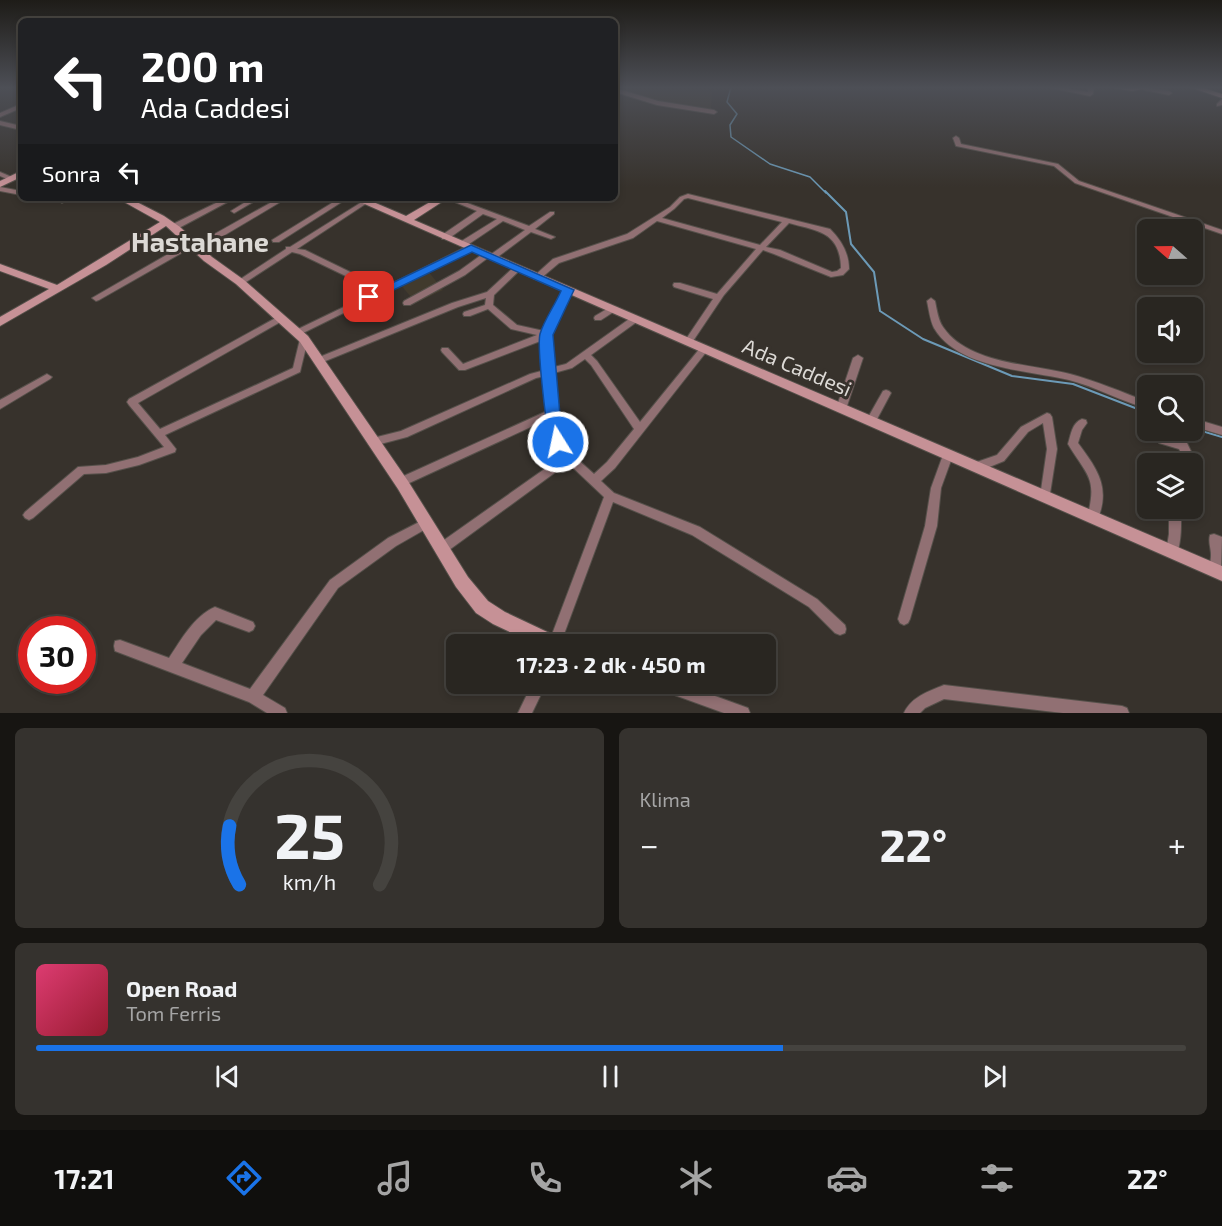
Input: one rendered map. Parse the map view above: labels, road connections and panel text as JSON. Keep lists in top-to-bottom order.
{
  "streets": {
    "street": ["Ada Caddesi"]
  },
  "districts": ["Hastahane"],
  "north": "left",
  "page": {
    "turn": ["200 m", "Ada Caddesi"],
    "then": "Sonra",
    "limit": "30",
    "trip": "17:23 · 2 dk · 450 m",
    "tile": "Klima",
    "heat": ["−", "22°", "+"],
    "song": ["Open Road", "Tom Ferris"],
    "tabs": ["17:21", "22°"],
    "gauge": ["25", "km/h"]
  }
}
